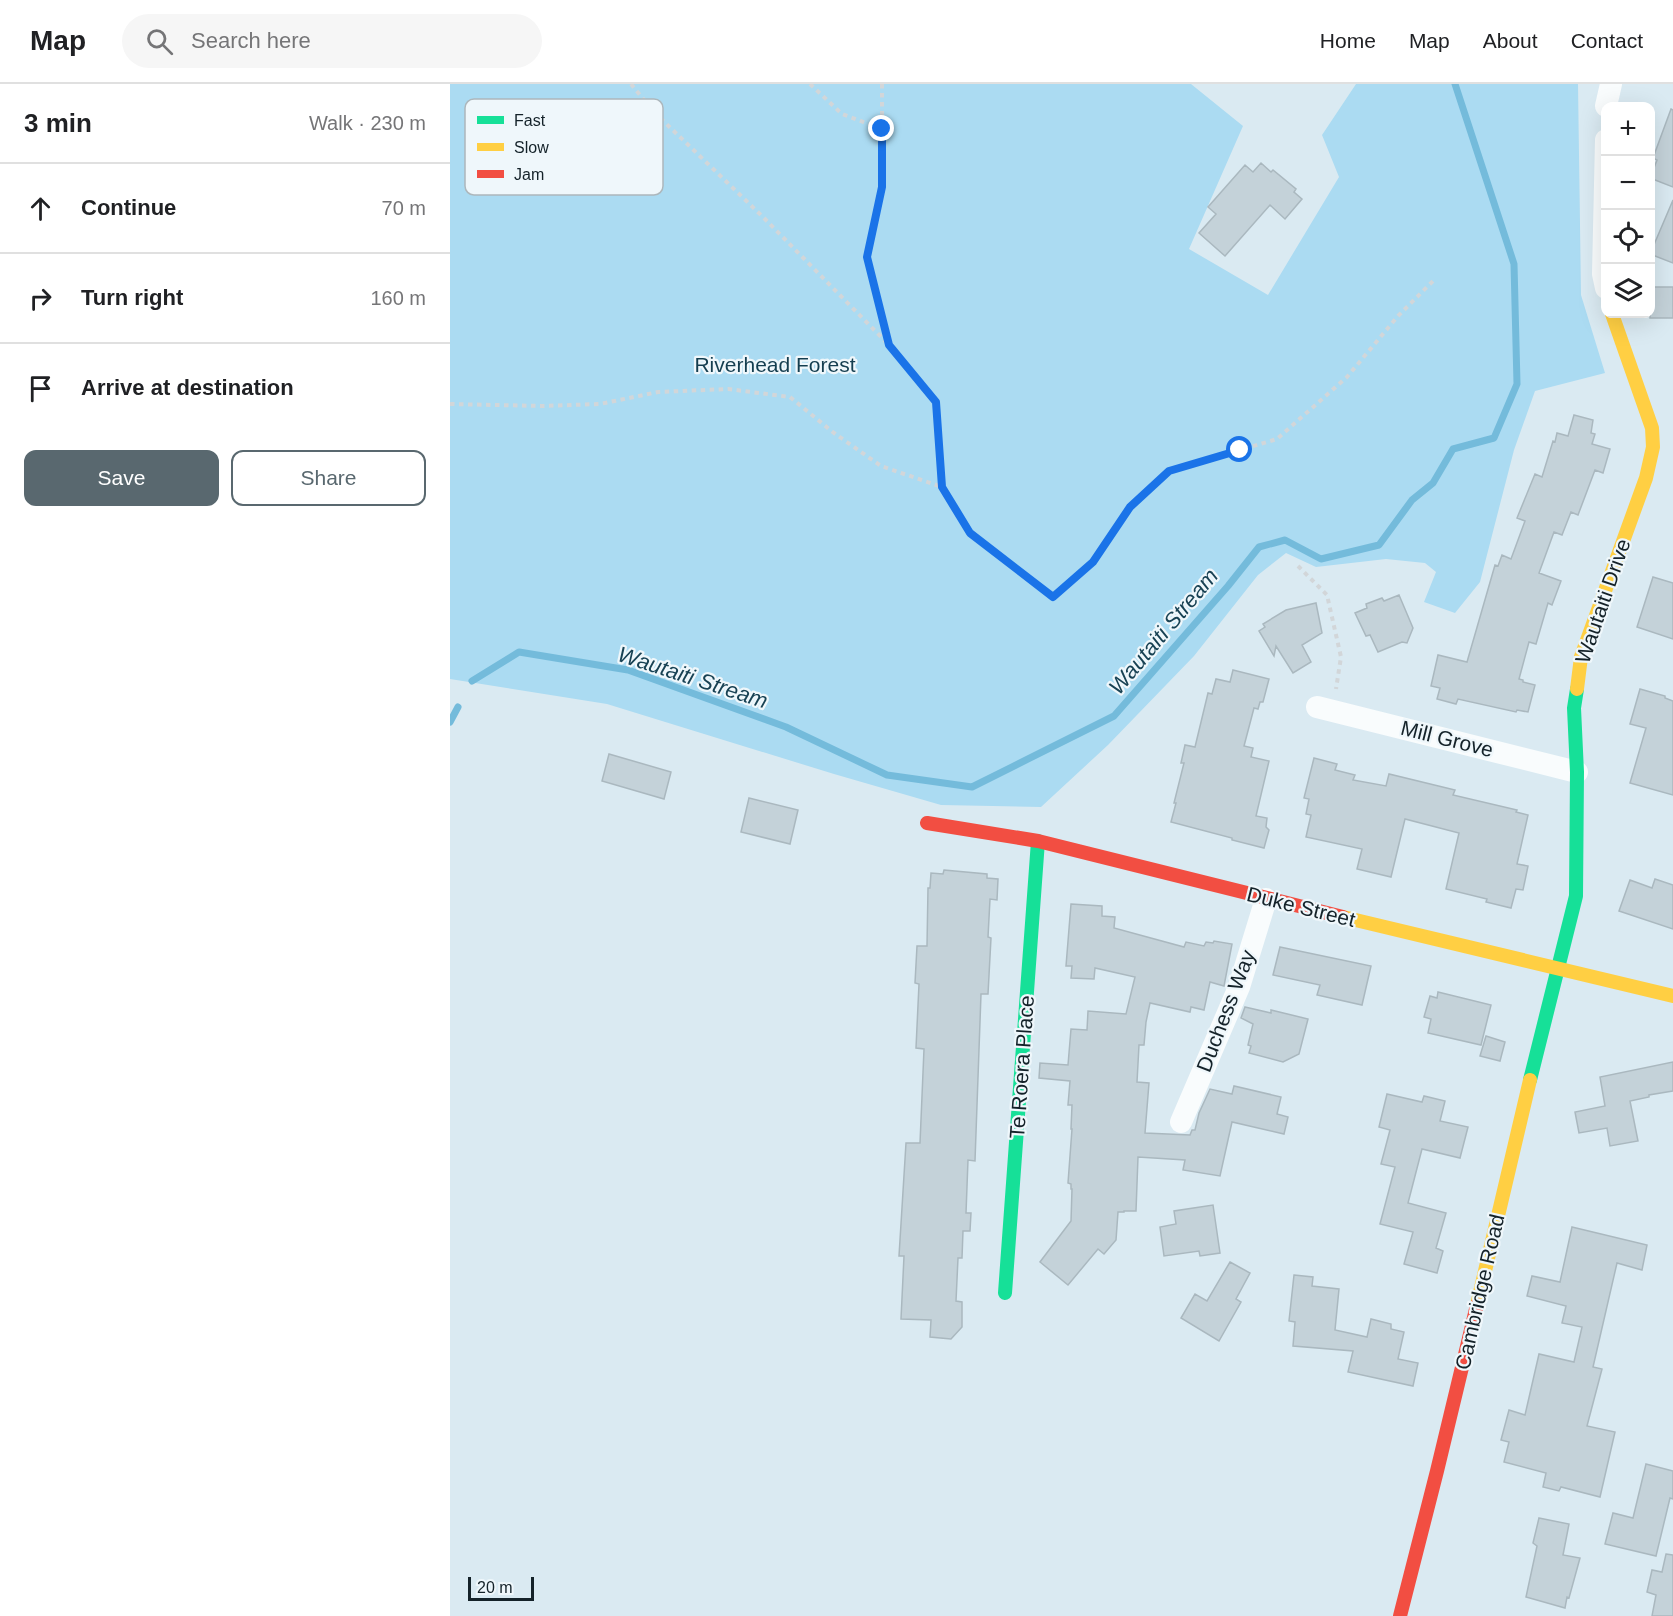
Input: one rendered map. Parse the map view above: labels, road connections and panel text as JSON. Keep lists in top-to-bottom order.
{
  "streets": {
    "street": [
      "Wautaiti Drive",
      "Mill Grove",
      "Duke Street",
      "Duchess Way",
      "Te Roera Place",
      "Cambridge Road"
    ]
  },
  "crossings": [
    ["Wautaiti Drive", "Mill Grove"],
    ["Wautaiti Drive", "Duke Street"],
    ["Wautaiti Drive", "Cambridge Road"],
    ["Duke Street", "Duchess Way"],
    ["Duke Street", "Te Roera Place"],
    ["Duke Street", "Cambridge Road"]
  ],
  "water": ["Wautaiti Stream"],
  "parks": ["Riverhead Forest"],
  "legend": ["Fast", "Slow", "Jam"],
  "scale_bar": "20 m",
  "page": {
    "header": "Map",
    "search": "Search here",
    "nav": [
      "Home",
      "Map",
      "About",
      "Contact"
    ],
    "heading": ["3 min", "Walk · 230 m"],
    "map_buttons": ["+", "−"],
    "list": [
      ["Continue", "70 m"],
      ["Turn right", "160 m"],
      "Arrive at destination"
    ],
    "buttons": ["Save", "Share"],
    "scale": "20 m"
  }
}
